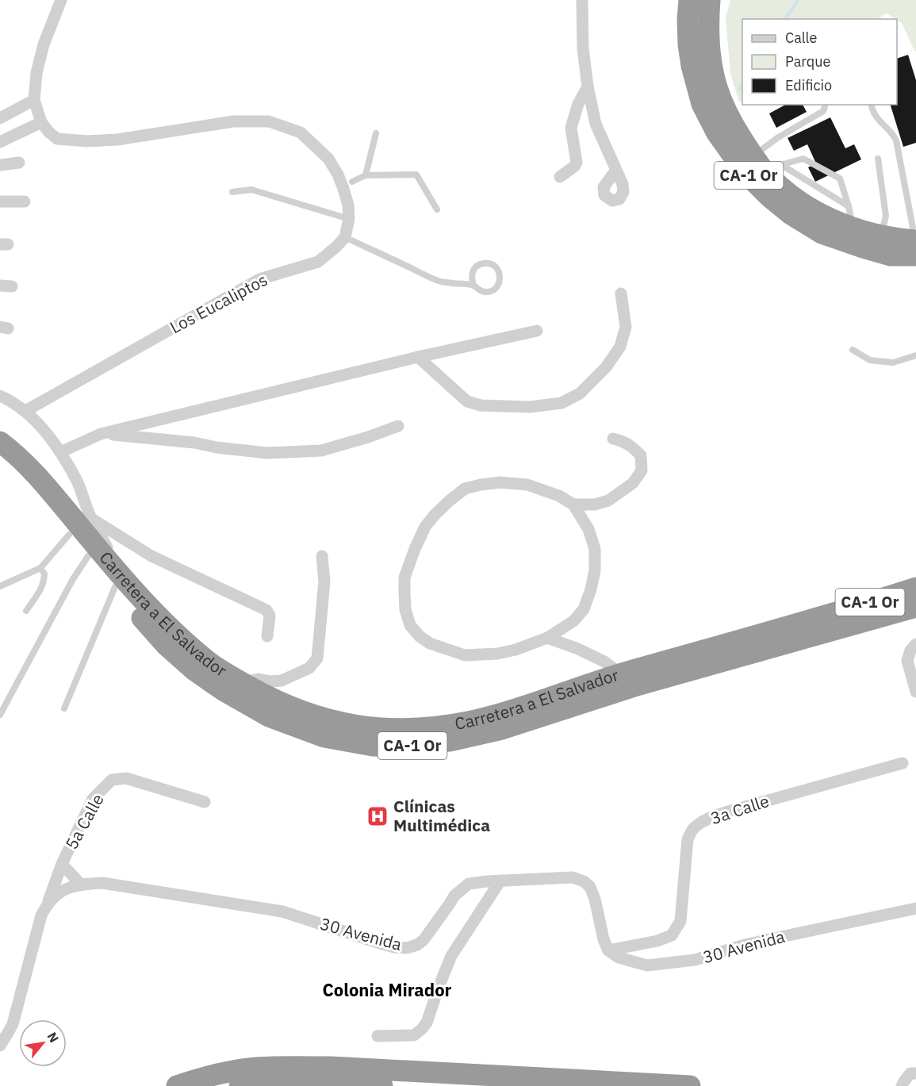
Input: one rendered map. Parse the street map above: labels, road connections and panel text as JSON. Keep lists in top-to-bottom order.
{
  "streets": {
    "highway": ["CA-1 Or", "Carretera a El Salvador"],
    "street": [
      "Los Eucaliptos",
      "3a Calle",
      "5a Calle",
      "30 Avenida"
    ]
  },
  "crossings": [
    ["3a Calle", "30 Avenida"],
    ["5a Calle", "30 Avenida"]
  ],
  "districts": ["Colonia Mirador"],
  "places": {
    "hospital": ["Clínicas Multimédica"]
  },
  "legend": ["Calle", "Parque", "Edificio"],
  "north": "top right"
}
